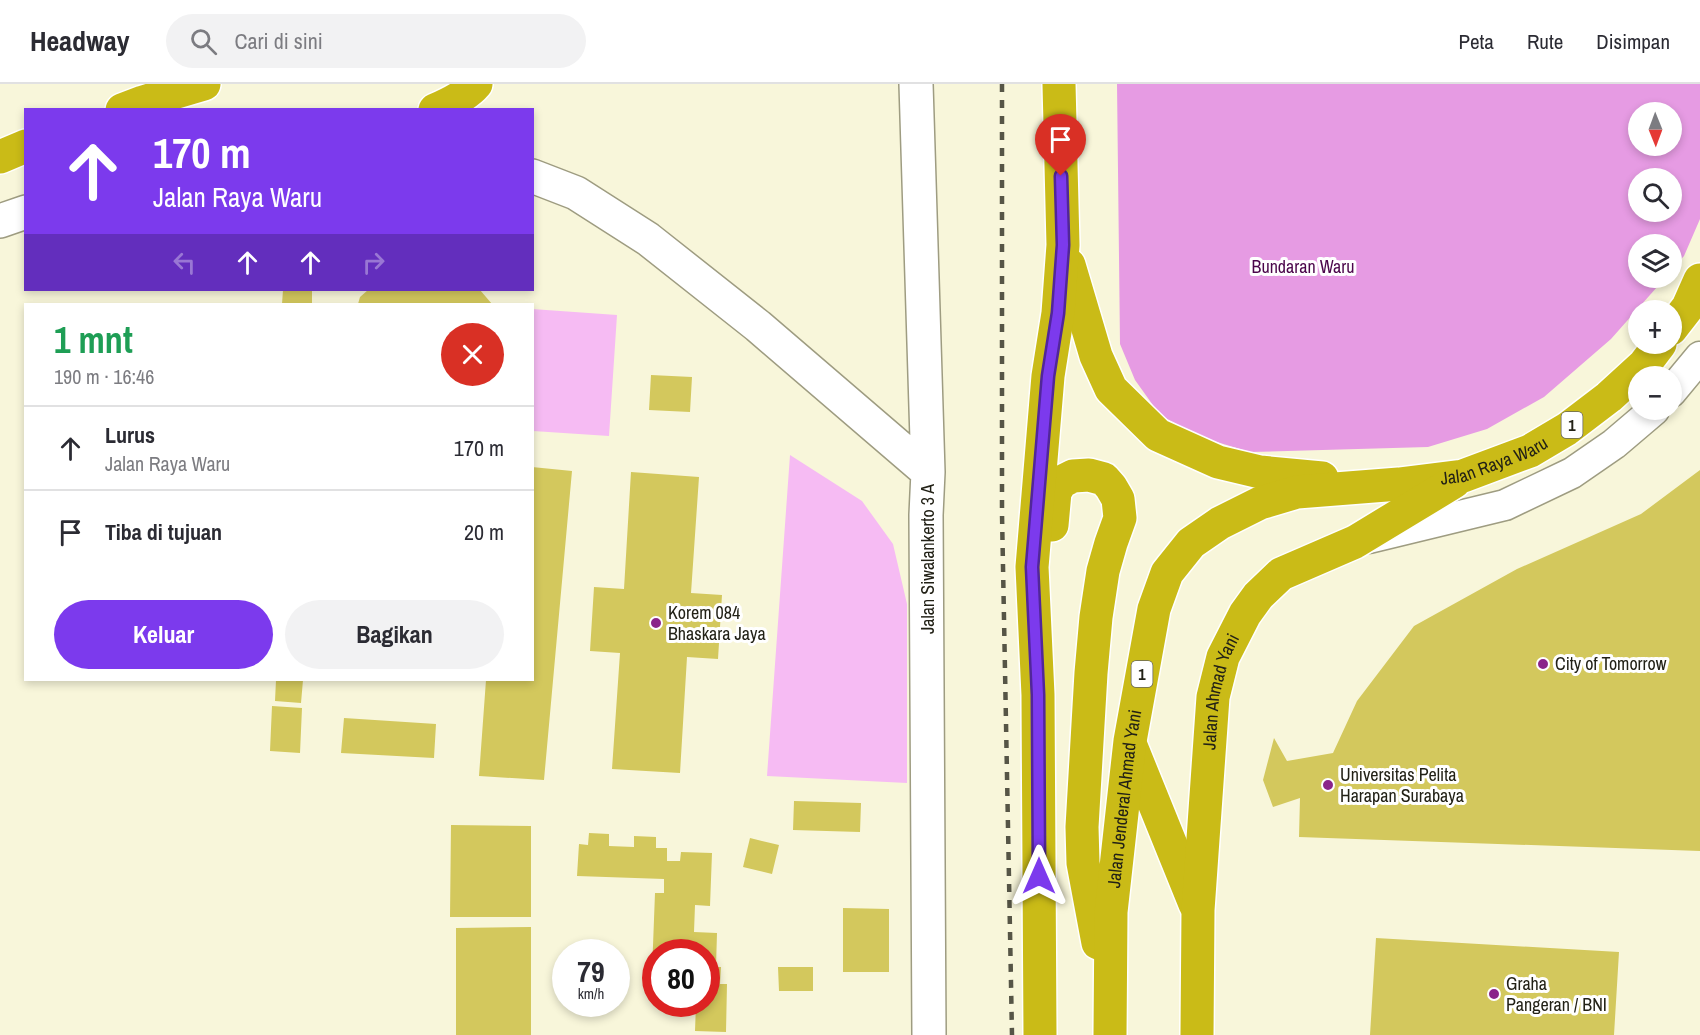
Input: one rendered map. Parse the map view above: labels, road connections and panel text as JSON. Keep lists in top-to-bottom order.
{
  "streets": {
    "highway": [
      "1",
      "Jalan Raya Waru",
      "Jalan Ahmad Yani",
      "Jalan Jenderal Ahmad Yani"
    ],
    "main road": ["Jalan Siwalankerto 3 A"]
  },
  "crossings": [
    ["1", "Jalan Raya Waru"],
    ["1", "Jalan Jenderal Ahmad Yani"],
    ["Jalan Raya Waru", "Jalan Ahmad Yani"],
    ["Jalan Raya Waru", "Jalan Jenderal Ahmad Yani"]
  ],
  "parks": ["Bundaran Waru"],
  "places": [
    "Korem 084 Bhaskara Jaya",
    "City of Tomorrow",
    "Universitas Pelita Harapan Surabaya",
    "Graha Pangeran / BNI"
  ],
  "north": "bottom",
  "page": {
    "header": "Headway",
    "search": "Cari di sini",
    "nav": ["Peta", "Rute", "Disimpan"],
    "map_buttons": ["+", "−"],
    "turn": ["170 m", "Jalan Raya Waru"],
    "heading": ["1 mnt", "190 m · 16:46"],
    "list": [
      {
        "name": "Lurus",
        "note": "Jalan Raya Waru",
        "value": "170 m"
      },
      {
        "name": "Tiba di tujuan",
        "value": "20 m"
      }
    ],
    "buttons": ["Keluar", "Bagikan"],
    "speed": "79 km/h",
    "limit": "80"
  }
}
